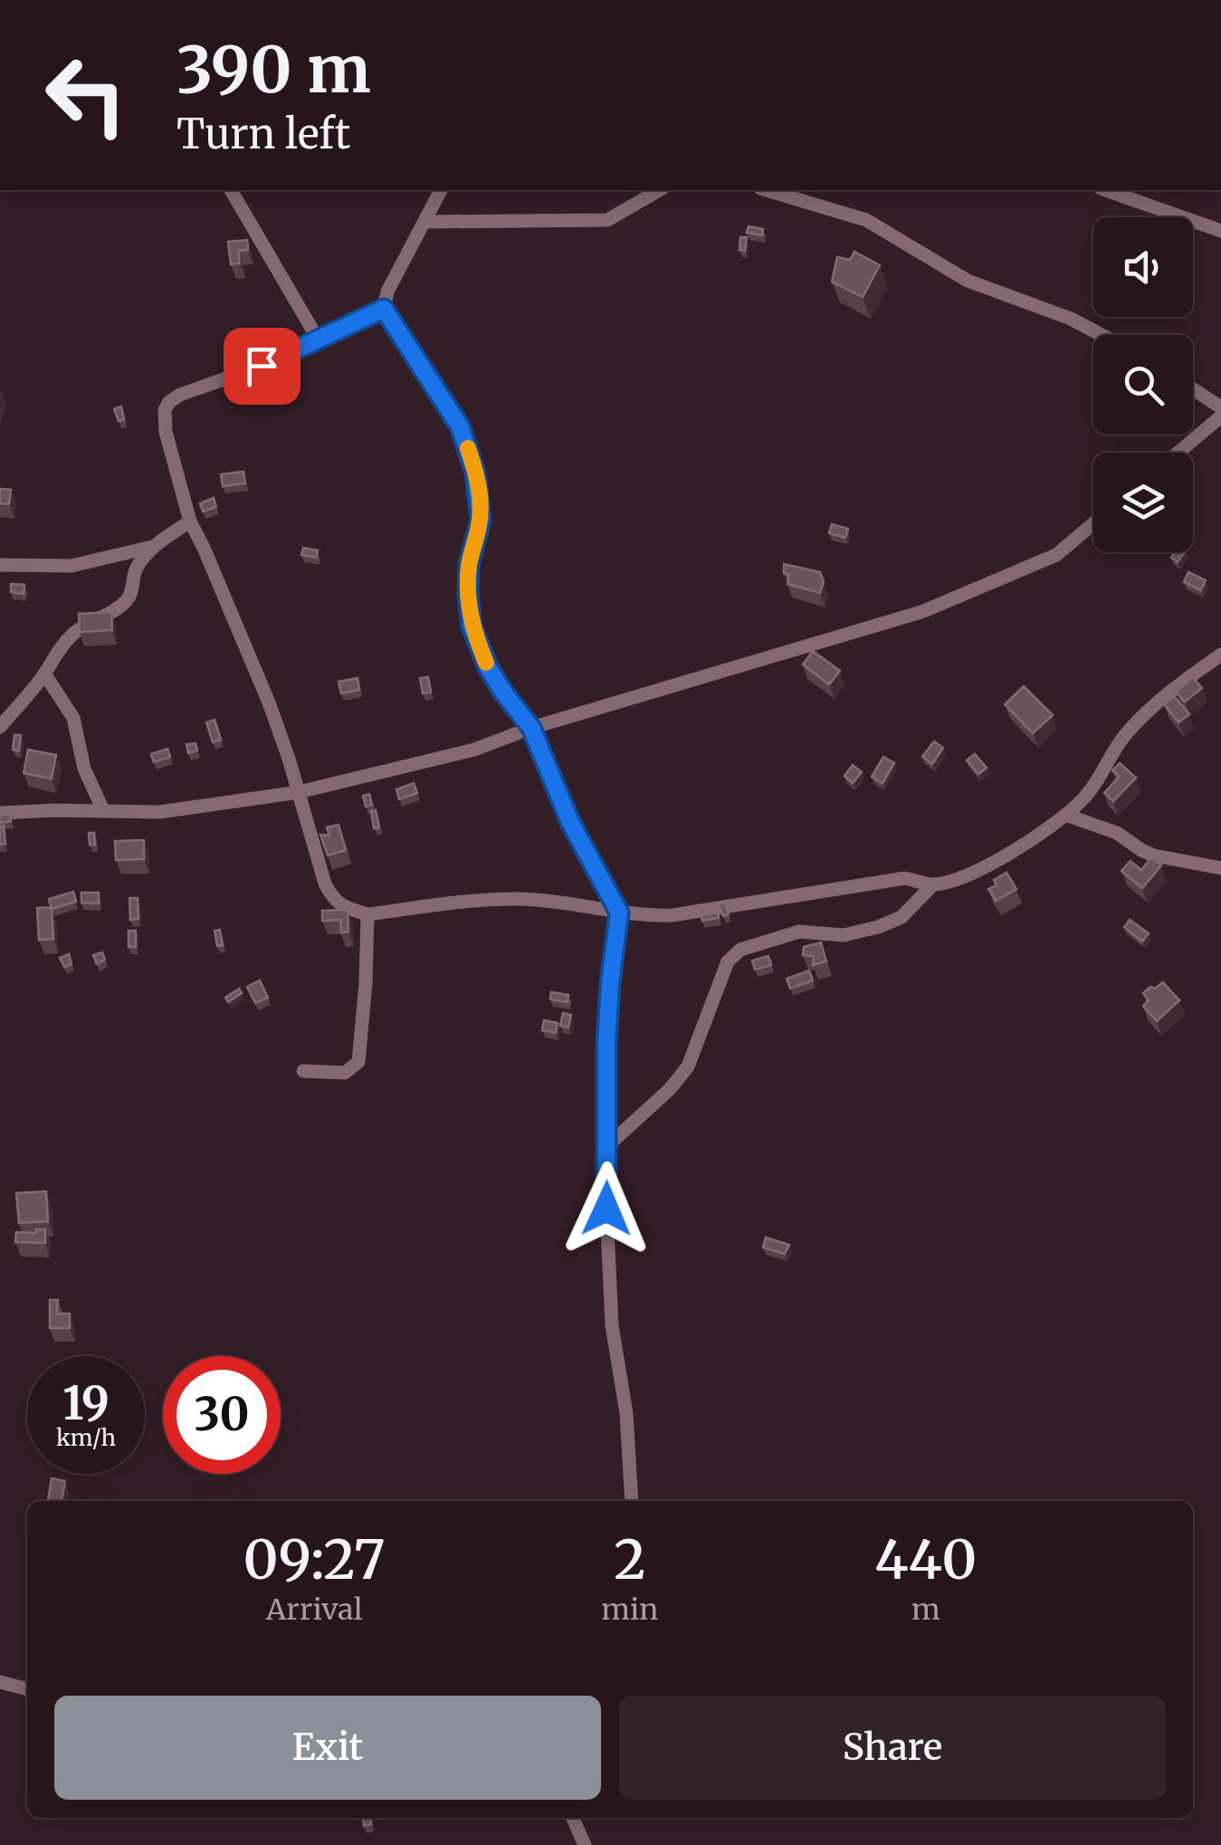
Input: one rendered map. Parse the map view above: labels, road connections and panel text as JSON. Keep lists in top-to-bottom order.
{
  "page": {
    "turn": ["390 m", "Turn left"],
    "speed": "19 km/h",
    "limit": "30",
    "eta": [
      "09:27",
      "Arrival",
      "2",
      "min",
      "440",
      "m"
    ],
    "buttons": ["Exit", "Share"]
  }
}
